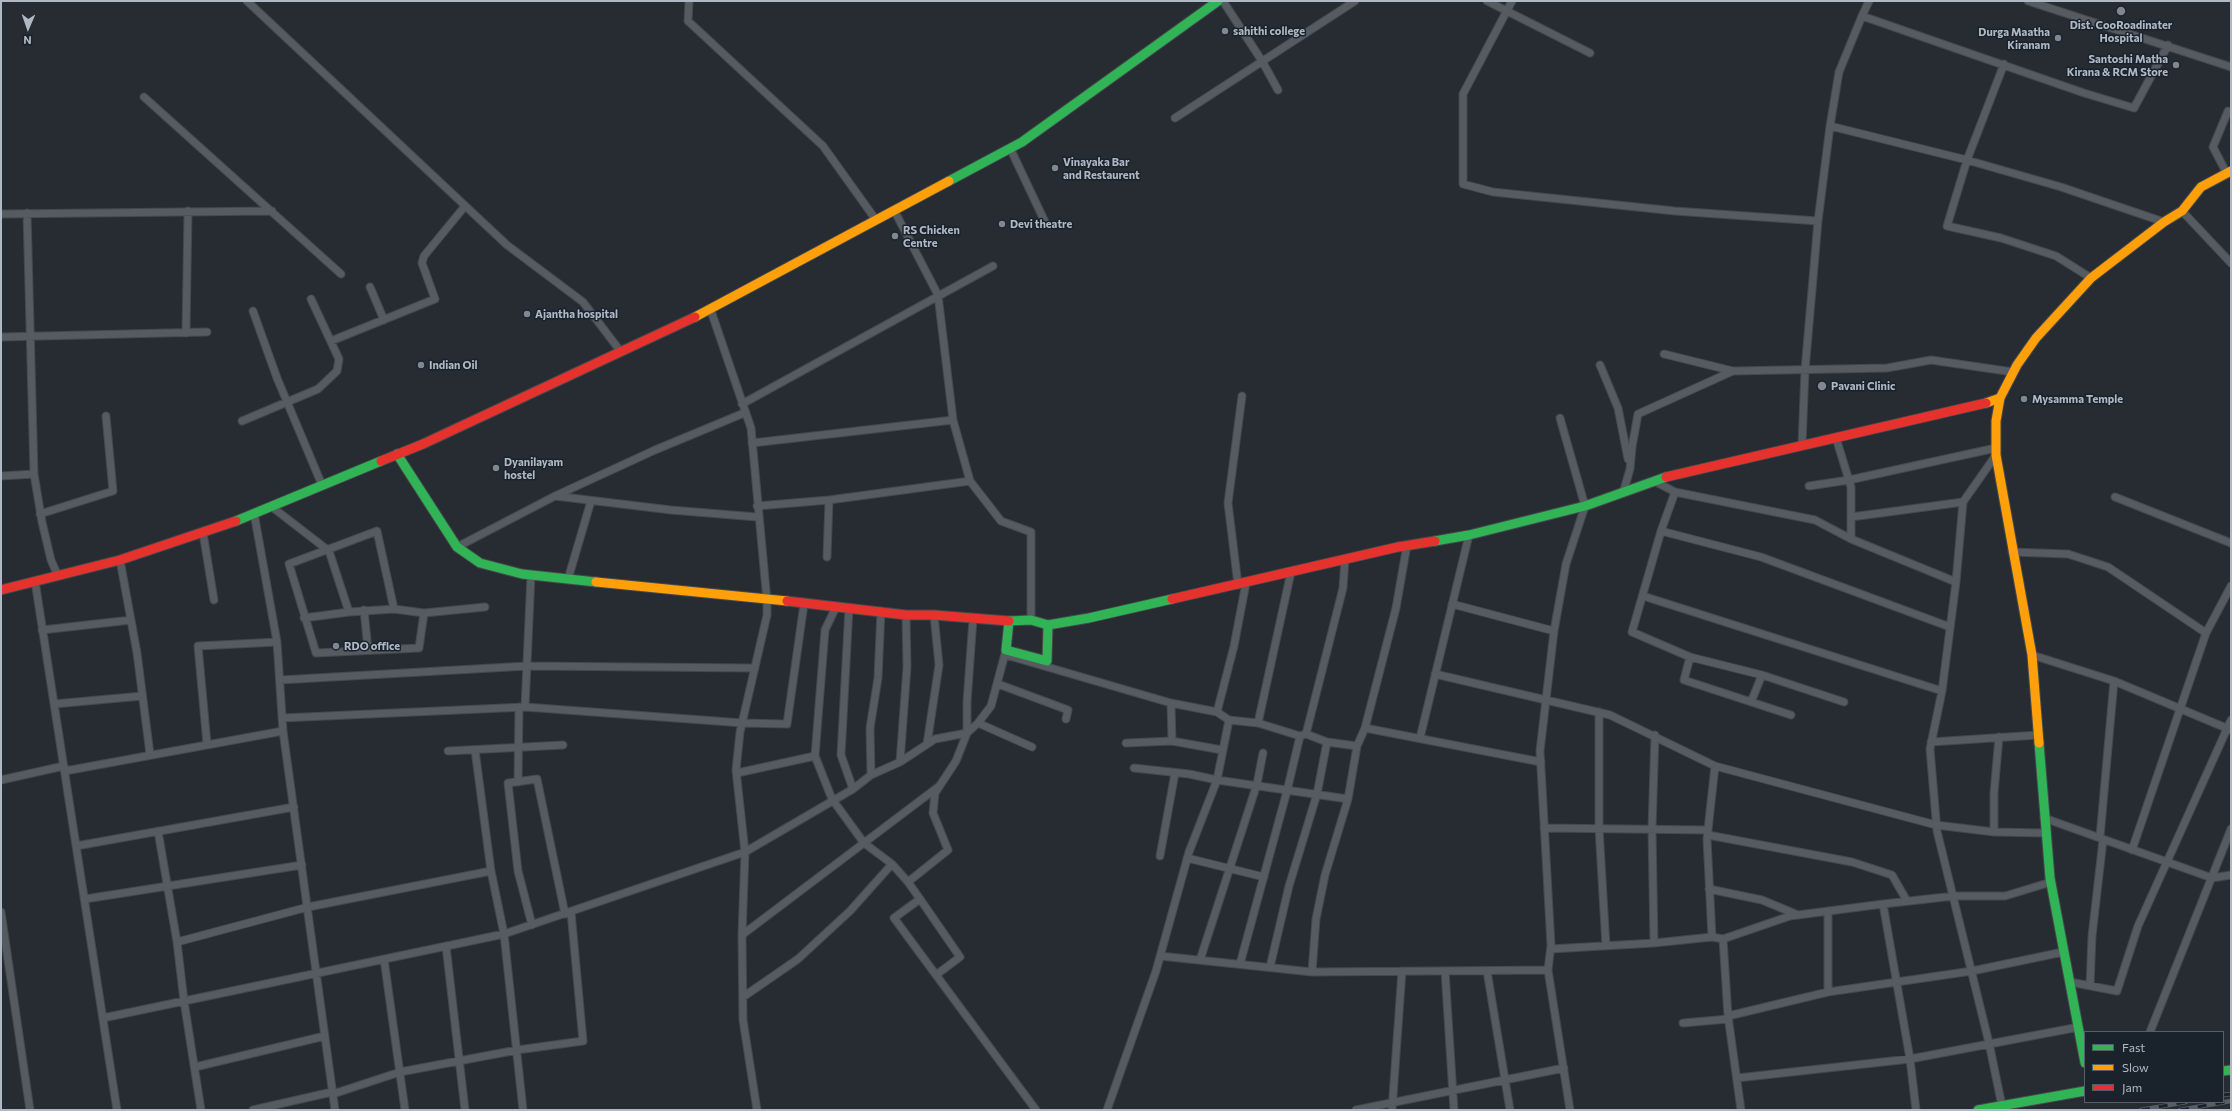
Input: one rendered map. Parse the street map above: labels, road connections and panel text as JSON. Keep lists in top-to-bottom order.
{
  "places": [
    "Dist. CooRoadinater Hospital",
    "sahithi college",
    "Durga Maatha Kiranam",
    "Santoshi Matha Kirana & RCM Store",
    "Vinayaka Bar and Restaurent",
    "Devi theatre",
    "RS Chicken Centre",
    "Ajantha hospital",
    "Indian Oil",
    "Pavani Clinic",
    "Mysamma Temple",
    "Dyanilayam hostel",
    "RDO office"
  ],
  "legend": ["Fast", "Slow", "Jam"],
  "north": "bottom"
}
